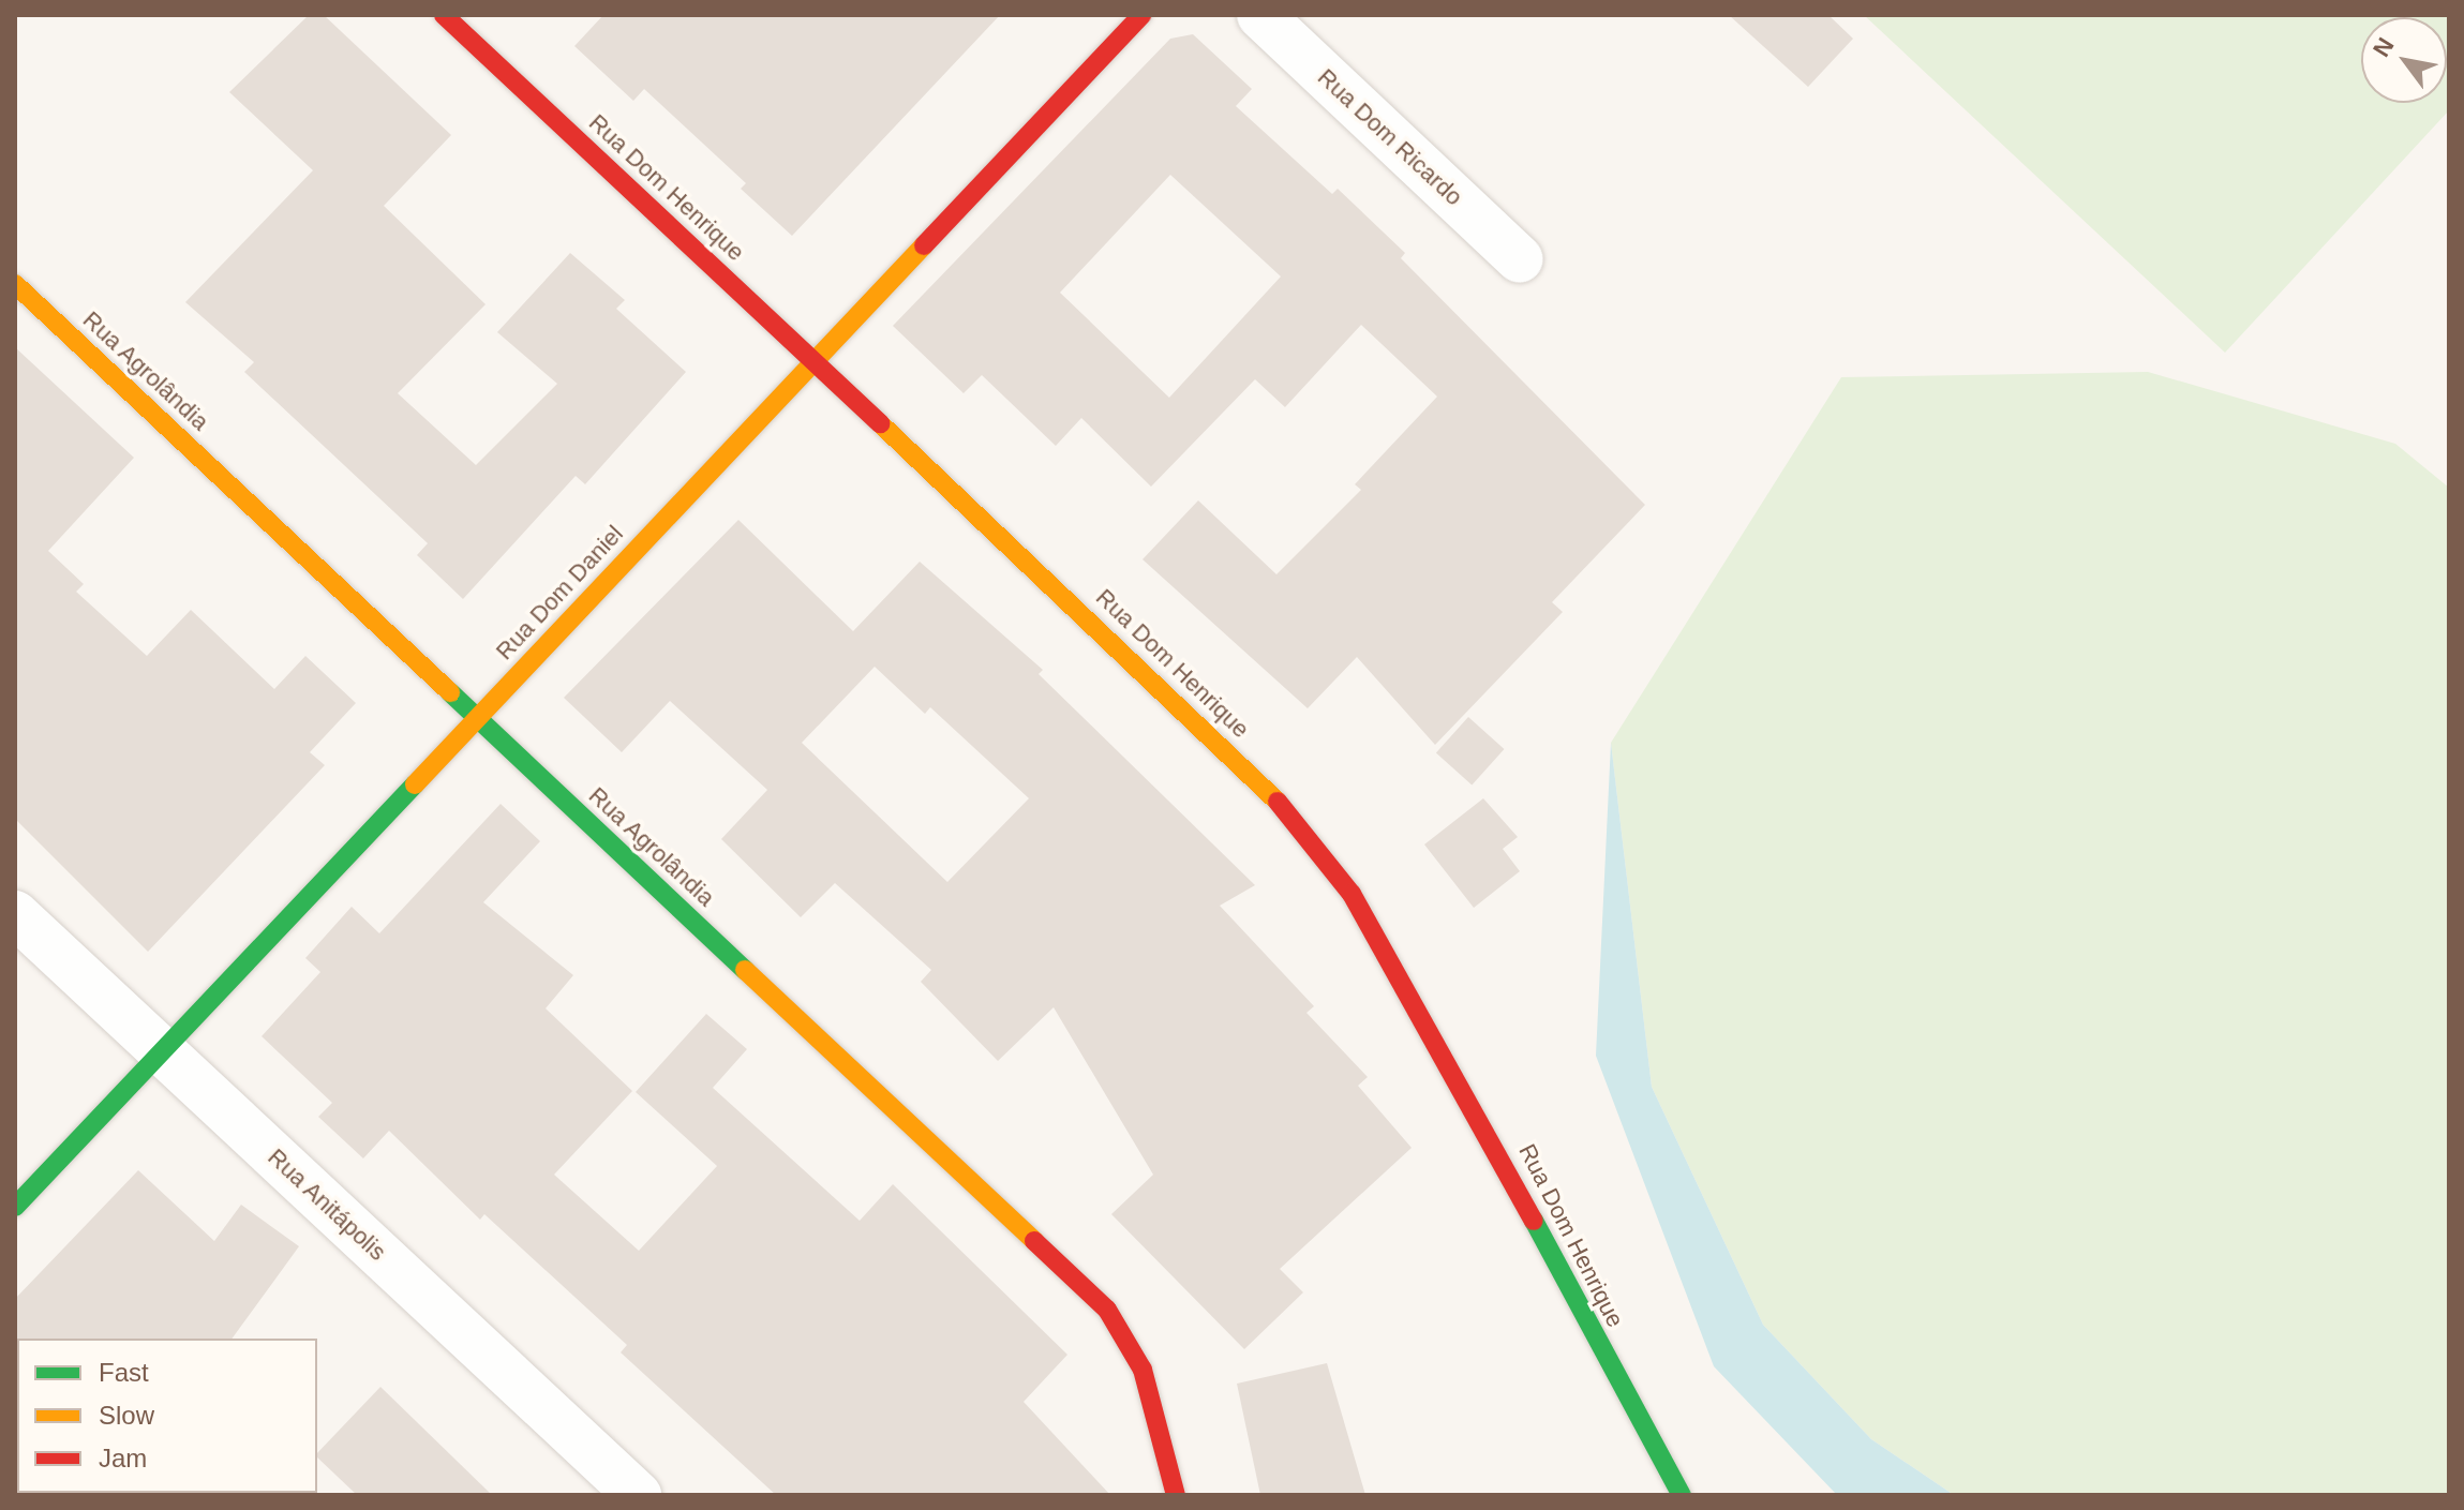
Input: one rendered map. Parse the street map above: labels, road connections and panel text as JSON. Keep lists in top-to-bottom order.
{
  "streets": {
    "street": [
      "Rua Dom Ricardo",
      "Rua Dom Henrique",
      "Rua Agrolândia",
      "Rua Dom Daniel",
      "Rua Anitápolis"
    ]
  },
  "crossings": [
    ["Rua Dom Henrique", "Rua Dom Daniel"],
    ["Rua Agrolândia", "Rua Dom Daniel"],
    ["Rua Dom Daniel", "Rua Anitápolis"]
  ],
  "legend": ["Fast", "Slow", "Jam"],
  "north": "top left"
}
